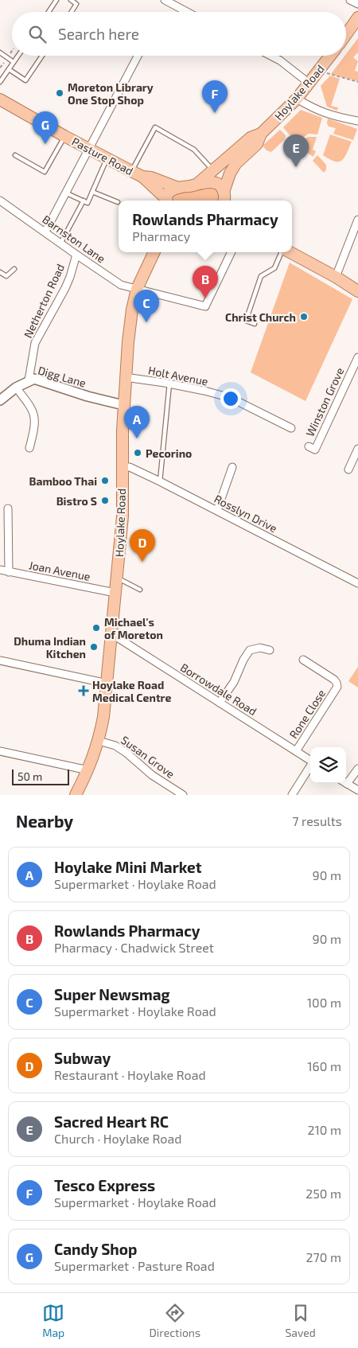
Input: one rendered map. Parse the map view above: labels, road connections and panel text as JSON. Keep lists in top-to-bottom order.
{
  "streets": {
    "main road": ["Hoylake Road", "Pasture Road"],
    "street": [
      "Barnston Lane",
      "Netherton Road",
      "Holt Avenue",
      "Digg Lane",
      "Winston Grove",
      "Rosslyn Drive",
      "Joan Avenue",
      "Borrowdale Road",
      "Rone Close",
      "Susan Grove"
    ]
  },
  "crossings": [
    ["Hoylake Road", "Barnston Lane"],
    ["Hoylake Road", "Holt Avenue"],
    ["Hoylake Road", "Digg Lane"],
    ["Hoylake Road", "Rosslyn Drive"],
    ["Hoylake Road", "Joan Avenue"],
    ["Hoylake Road", "Borrowdale Road"],
    ["Hoylake Road", "Susan Grove"],
    ["Barnston Lane", "Netherton Road"],
    ["Netherton Road", "Digg Lane"],
    ["Borrowdale Road", "Rone Close"]
  ],
  "places": {
    "other": [
      "Moreton Library One Stop Shop",
      "Christ Church",
      "Pecorino",
      "Bamboo Thai",
      "Bistro S",
      "Michael's of Moreton",
      "Dhuma Indian Kitchen"
    ],
    "health": ["Hoylake Road Medical Centre"]
  },
  "scale_bar": "50 m",
  "page": {
    "search": "Search here",
    "pins": [
      "F",
      "G",
      "E",
      "B",
      "C",
      "A",
      "D"
    ],
    "popup": ["Rowlands Pharmacy", "Pharmacy"],
    "scale": "50 m",
    "heading": ["Nearby", "7 results"],
    "list": [
      {
        "mark": "A",
        "name": "Hoylake Mini Market",
        "note": "Supermarket · Hoylake Road",
        "value": "90 m"
      },
      {
        "mark": "B",
        "name": "Rowlands Pharmacy",
        "note": "Pharmacy · Chadwick Street",
        "value": "90 m"
      },
      {
        "mark": "C",
        "name": "Super Newsmag",
        "note": "Supermarket · Hoylake Road",
        "value": "100 m"
      },
      {
        "mark": "D",
        "name": "Subway",
        "note": "Restaurant · Hoylake Road",
        "value": "160 m"
      },
      {
        "mark": "E",
        "name": "Sacred Heart RC",
        "note": "Church · Hoylake Road",
        "value": "210 m"
      },
      {
        "mark": "F",
        "name": "Tesco Express",
        "note": "Supermarket · Hoylake Road",
        "value": "250 m"
      },
      {
        "mark": "G",
        "name": "Candy Shop",
        "note": "Supermarket · Pasture Road",
        "value": "270 m"
      }
    ],
    "nav": ["Map", "Directions", "Saved"]
  }
}
